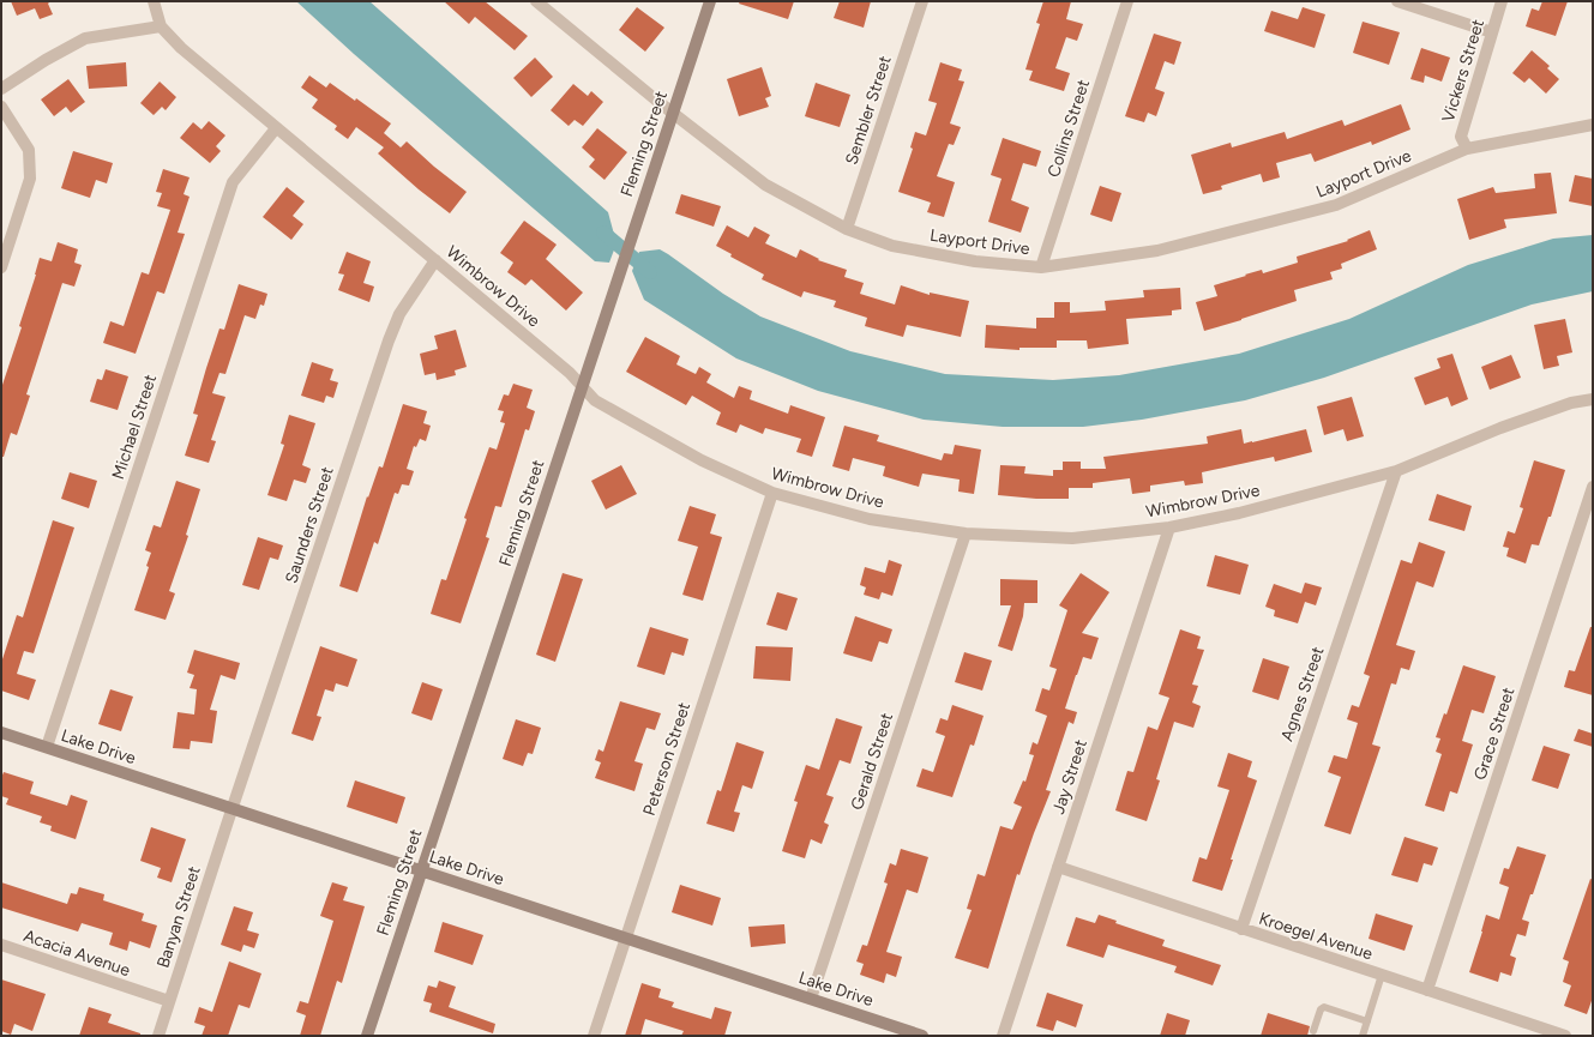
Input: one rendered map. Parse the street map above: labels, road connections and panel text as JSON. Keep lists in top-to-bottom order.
{
  "streets": {
    "street": [
      "Vickers Street",
      "Sembler Street",
      "Collins Street",
      "Fleming Street",
      "Layport Drive",
      "Wimbrow Drive",
      "Michael Street",
      "Saunders Street",
      "Agnes Street",
      "Grace Street",
      "Lake Drive",
      "Peterson Street",
      "Gerald Street",
      "Jay Street",
      "Banyan Street",
      "Kroegel Avenue",
      "Acacia Avenue"
    ]
  },
  "crossings": [
    ["Vickers Street", "Layport Drive"],
    ["Sembler Street", "Layport Drive"],
    ["Collins Street", "Layport Drive"],
    ["Fleming Street", "Layport Drive"],
    ["Fleming Street", "Wimbrow Drive"],
    ["Fleming Street", "Lake Drive"],
    ["Wimbrow Drive", "Michael Street"],
    ["Wimbrow Drive", "Saunders Street"],
    ["Wimbrow Drive", "Agnes Street"],
    ["Wimbrow Drive", "Peterson Street"],
    ["Wimbrow Drive", "Gerald Street"],
    ["Wimbrow Drive", "Jay Street"],
    ["Michael Street", "Lake Drive"],
    ["Saunders Street", "Lake Drive"],
    ["Saunders Street", "Banyan Street"],
    ["Agnes Street", "Kroegel Avenue"],
    ["Grace Street", "Kroegel Avenue"],
    ["Lake Drive", "Peterson Street"],
    ["Lake Drive", "Gerald Street"],
    ["Lake Drive", "Banyan Street"],
    ["Jay Street", "Kroegel Avenue"],
    ["Banyan Street", "Acacia Avenue"]
  ]
}
